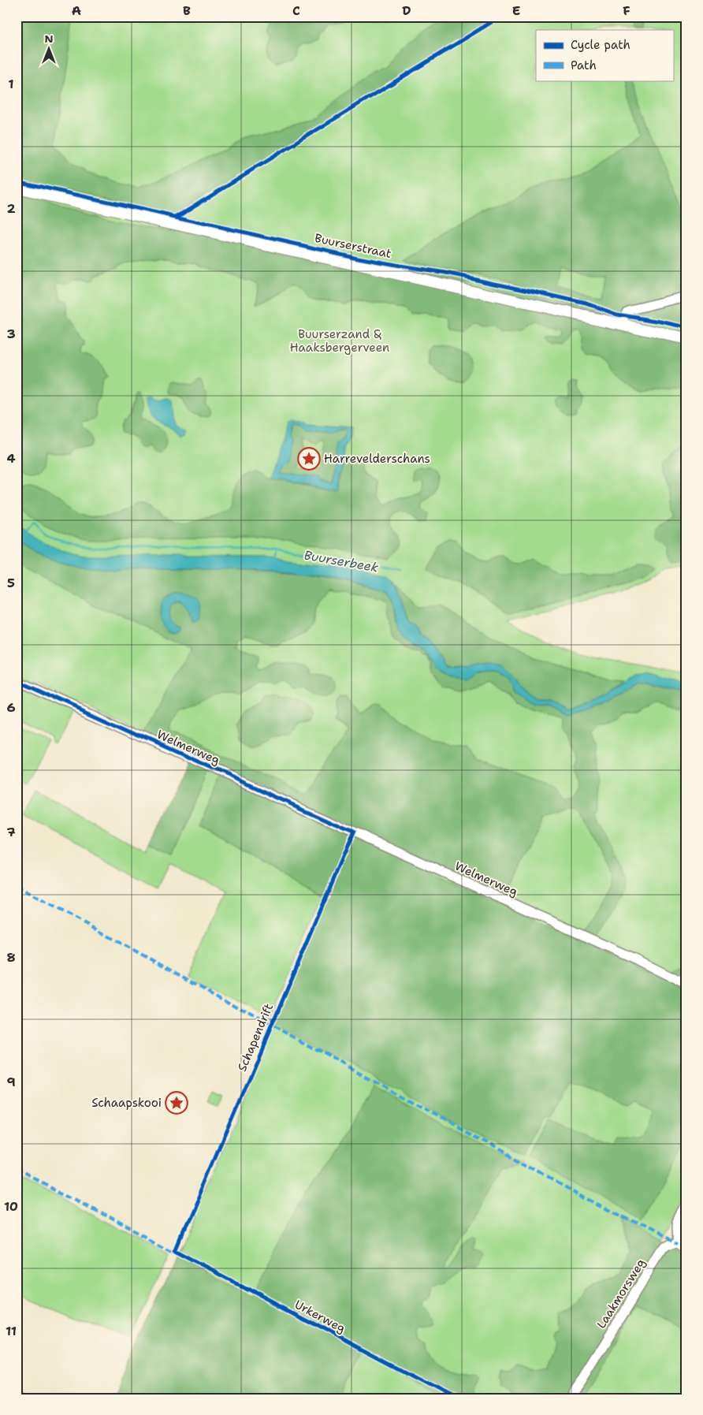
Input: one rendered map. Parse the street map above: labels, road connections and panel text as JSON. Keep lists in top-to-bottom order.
{
  "streets": {
    "main road": ["Buurserstraat"],
    "street": ["Welmerweg", "Laakmorsweg"],
    "cycle path": ["Schapendrift"]
  },
  "water": ["Buurserbeek"],
  "parks": ["Buurserzand & Haaksbergerveen"],
  "places": {
    "place": ["Harrevelderschans", "Schaapskooi"]
  },
  "legend": ["Cycle path", "Path"],
  "north": "top",
  "grid": {
    "columns": [
      "A",
      "B",
      "C",
      "D",
      "E",
      "F"
    ],
    "rows": [
      "1",
      "2",
      "3",
      "4",
      "5",
      "6",
      "7",
      "8",
      "9",
      "10",
      "11"
    ]
  }
}
